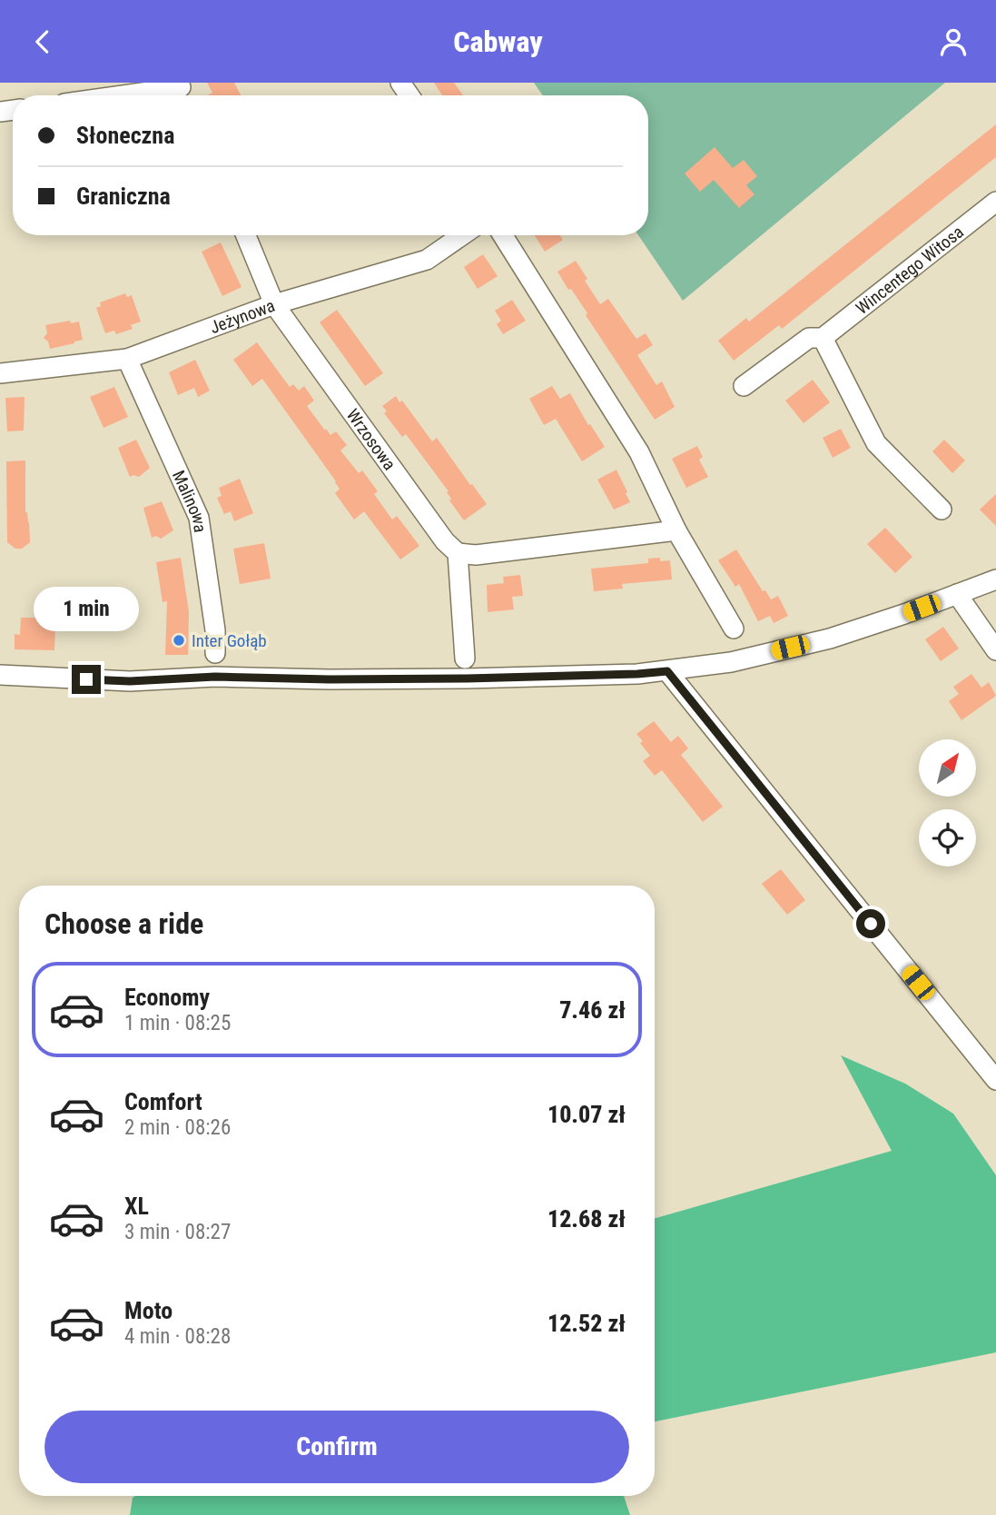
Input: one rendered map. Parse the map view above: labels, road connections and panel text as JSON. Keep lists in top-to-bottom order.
{
  "streets": {
    "street": [
      "Wincentego Witosa",
      "Jeżynowa",
      "Wrzosowa",
      "Malinowa"
    ]
  },
  "crossings": [
    ["Jeżynowa", "Wrzosowa"],
    ["Jeżynowa", "Malinowa"]
  ],
  "places": ["Inter Gołąb"],
  "north": "top right",
  "page": {
    "header": "Cabway",
    "banner": ["Słoneczna", "Graniczna"],
    "bubble": "1 min",
    "heading": "Choose a ride",
    "list": [
      {
        "name": "Economy",
        "note": "1 min · 08:25",
        "value": "7.46 zł"
      },
      {
        "name": "Comfort",
        "note": "2 min · 08:26",
        "value": "10.07 zł"
      },
      {
        "name": "XL",
        "note": "3 min · 08:27",
        "value": "12.68 zł"
      },
      {
        "name": "Moto",
        "note": "4 min · 08:28",
        "value": "12.52 zł"
      }
    ],
    "buttons": "Confirm"
  }
}
